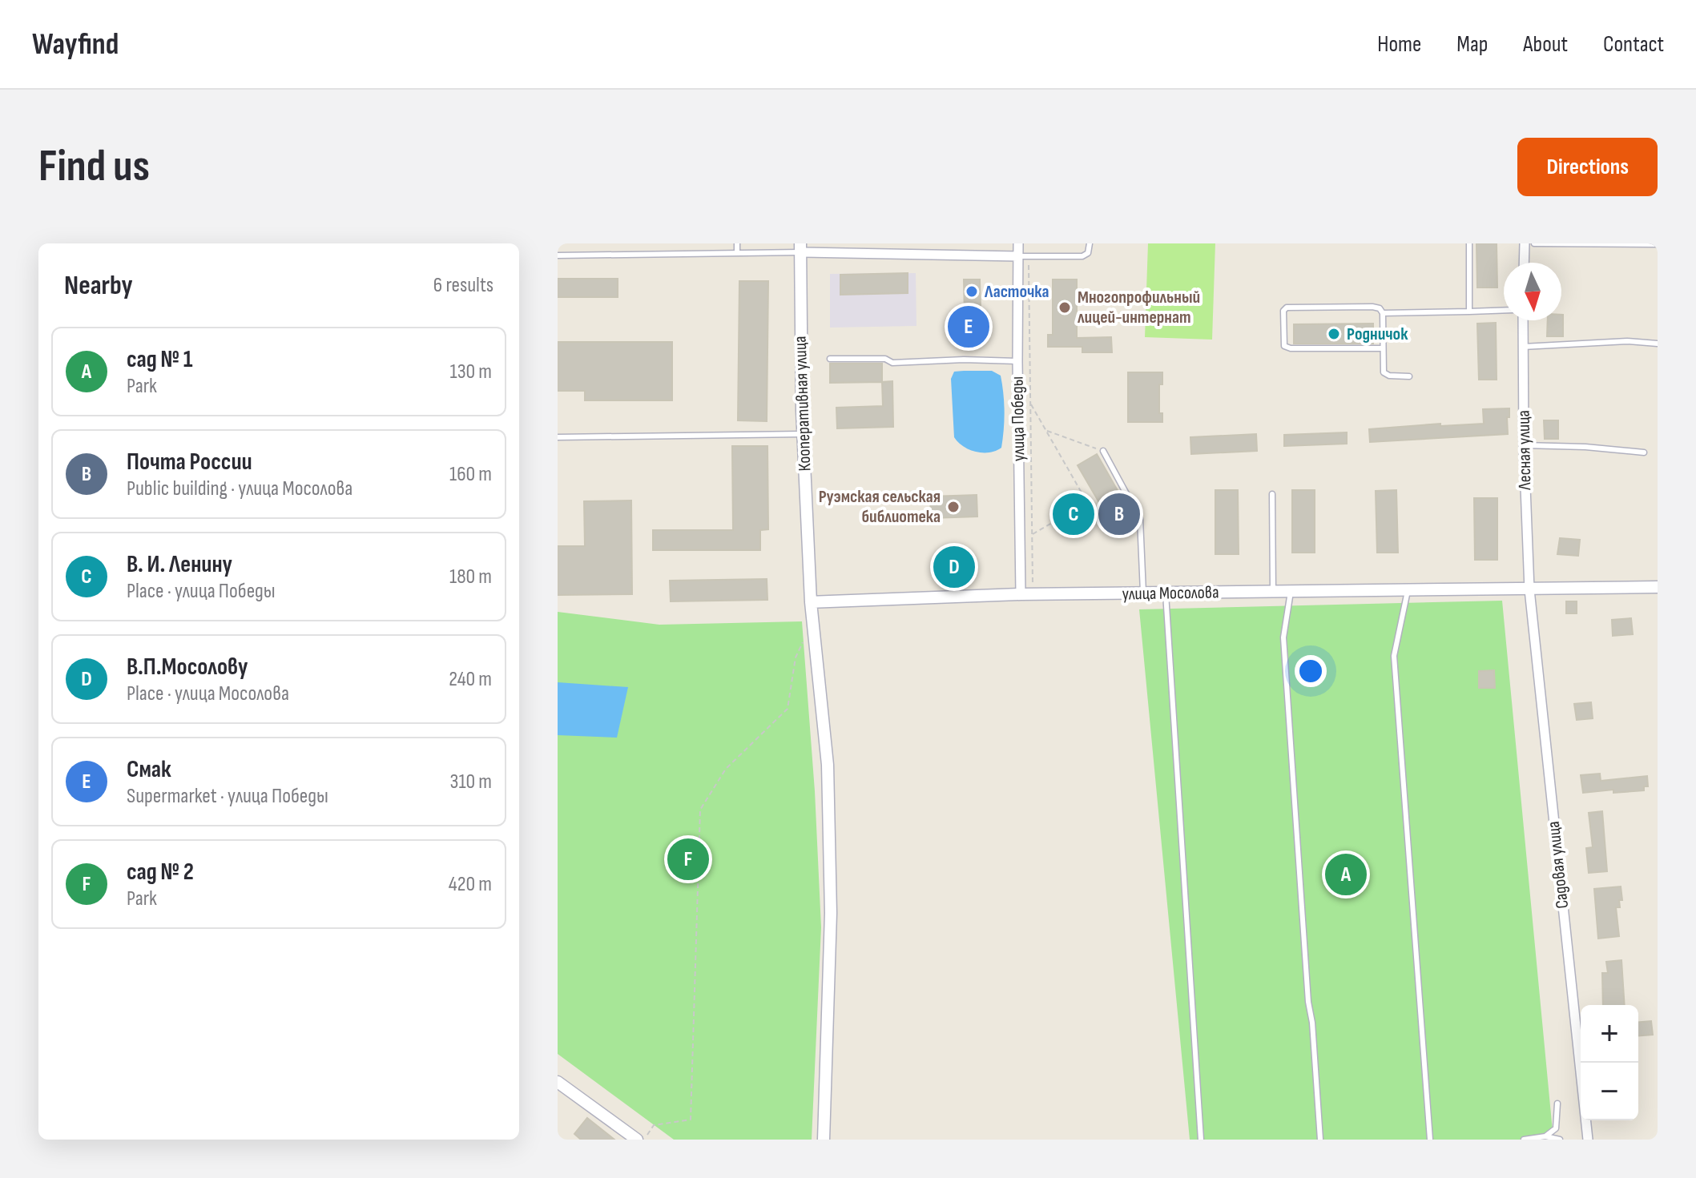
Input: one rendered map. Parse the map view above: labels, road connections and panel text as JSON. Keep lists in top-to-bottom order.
{
  "streets": {
    "street": [
      "Кооперативная улица",
      "улица Победы",
      "Лесная улица",
      "улица Мосолова",
      "Садовая улица"
    ]
  },
  "crossings": [
    ["Кооперативная улица", "улица Мосолова"],
    ["улица Победы", "улица Мосолова"],
    ["Лесная улица", "улица Мосолова"],
    ["Лесная улица", "Садовая улица"],
    ["улица Мосолова", "Садовая улица"]
  ],
  "places": [
    "Ласточка",
    "Многопрофильный лицей-интернат",
    "Родничок",
    "Руэмская сельская библиотека"
  ],
  "north": "bottom",
  "page": {
    "header": "Wayfind",
    "nav": [
      "Home",
      "Map",
      "About",
      "Contact"
    ],
    "buttons": "Directions",
    "title": "Find us",
    "heading": ["Nearby", "6 results"],
    "pins": [
      "E",
      "B",
      "C",
      "D",
      "F",
      "A"
    ],
    "list": [
      {
        "mark": "A",
        "name": "сад № 1",
        "note": "Park",
        "value": "130 m"
      },
      {
        "mark": "B",
        "name": "Почта России",
        "note": "Public building · улица Мосолова",
        "value": "160 m"
      },
      {
        "mark": "C",
        "name": "В. И. Ленину",
        "note": "Place · улица Победы",
        "value": "180 m"
      },
      {
        "mark": "D",
        "name": "В.П.Мосолову",
        "note": "Place · улица Мосолова",
        "value": "240 m"
      },
      {
        "mark": "E",
        "name": "Смак",
        "note": "Supermarket · улица Победы",
        "value": "310 m"
      },
      {
        "mark": "F",
        "name": "сад № 2",
        "note": "Park",
        "value": "420 m"
      }
    ],
    "map_buttons": ["+", "−"]
  }
}
